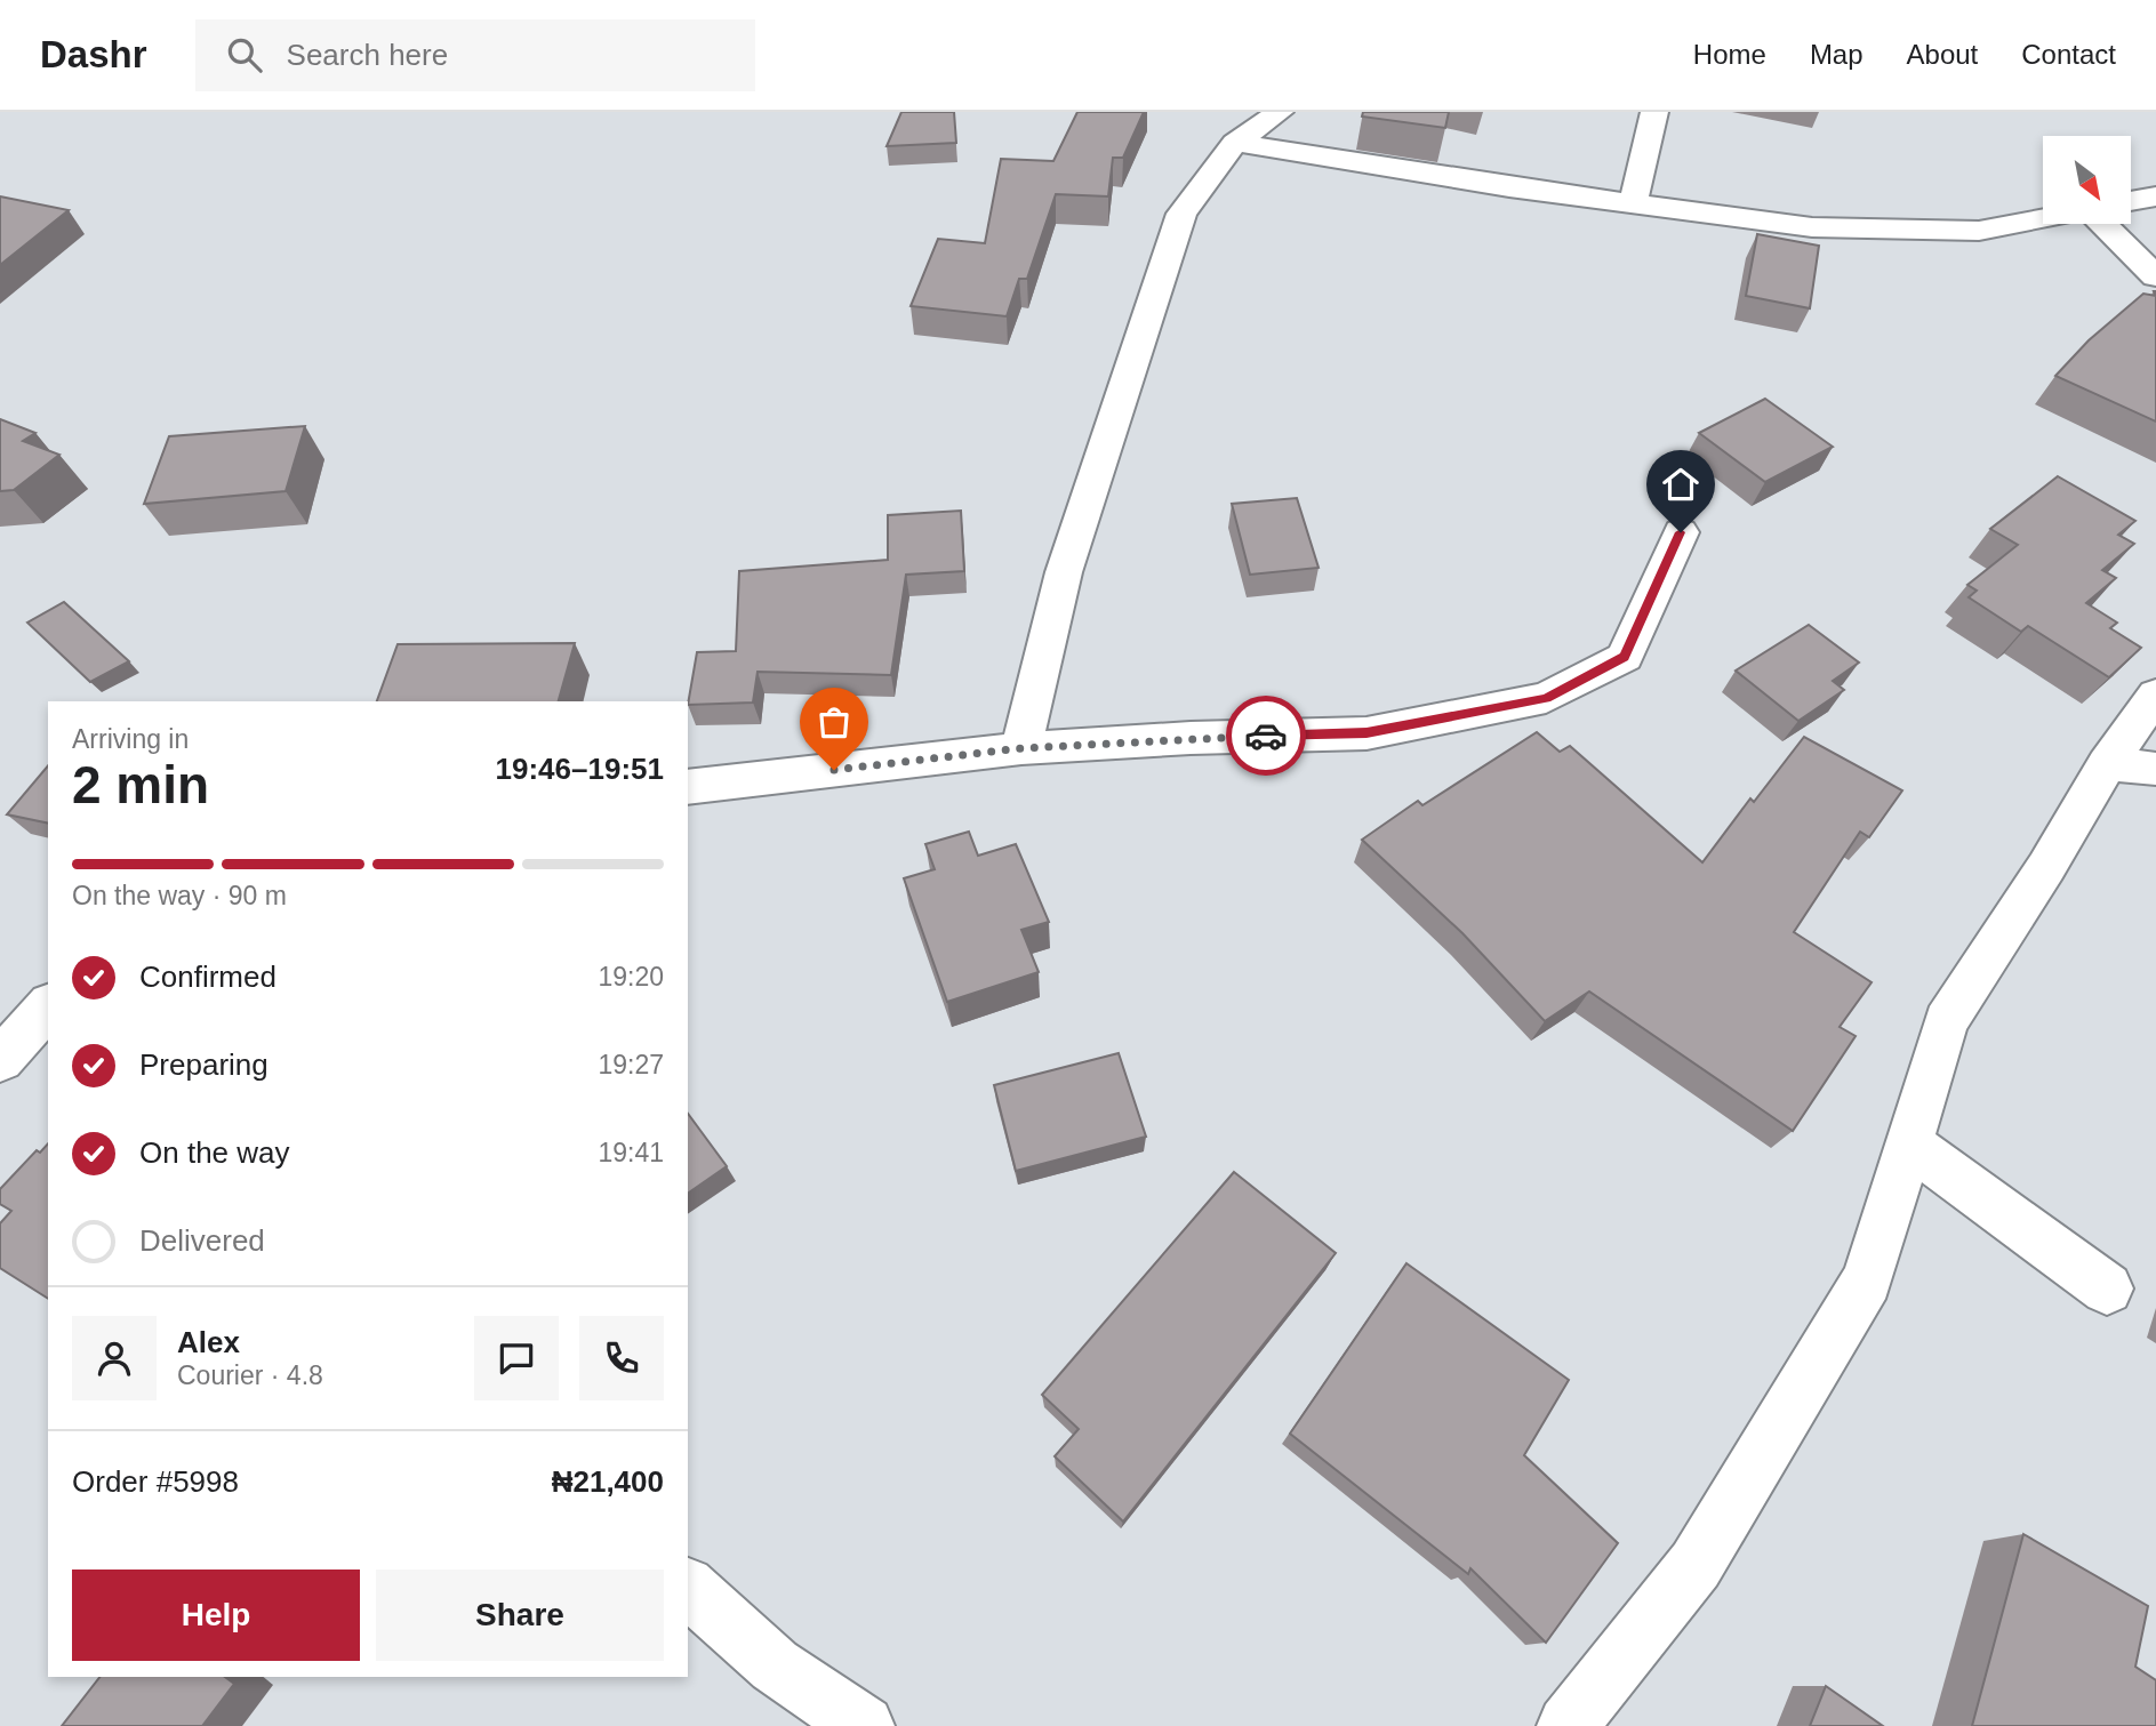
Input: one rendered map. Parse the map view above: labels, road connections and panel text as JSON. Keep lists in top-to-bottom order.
{
  "north": "bottom right",
  "page": {
    "header": "Dashr",
    "search": "Search here",
    "nav": [
      "Home",
      "Map",
      "About",
      "Contact"
    ],
    "heading": ["2 min", "Arriving in", "19:46–19:51"],
    "panel": [
      "Alex",
      "Courier · 4.8",
      "Order #5998",
      "₦21,400"
    ],
    "bar": "On the way · 90 m",
    "list": [
      ["Confirmed", "19:20"],
      ["Preparing", "19:27"],
      ["On the way", "19:41"],
      "Delivered"
    ],
    "buttons": ["Help", "Share"]
  }
}
